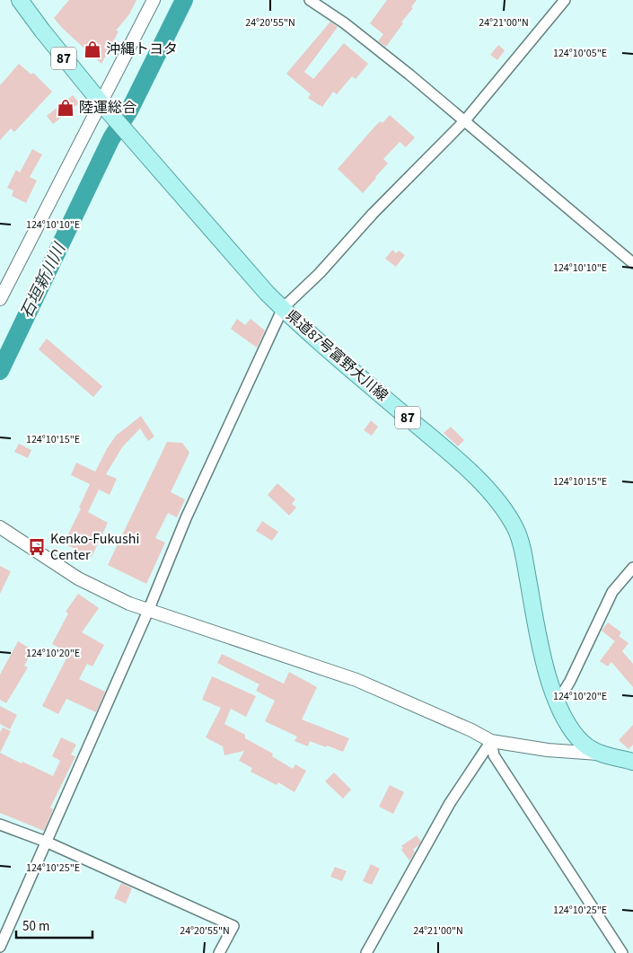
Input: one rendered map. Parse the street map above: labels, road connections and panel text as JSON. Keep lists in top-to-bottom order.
{
  "streets": {
    "main road": ["87", "県道87号富野大川線"]
  },
  "water": ["石垣新川川"],
  "places": {
    "shop": ["沖縄トヨタ", "陸運総合"],
    "bus stop": ["Kenko-Fukushi Center"]
  },
  "scale_bar": "50 m",
  "coordinates": [
    "24°20'55\"N",
    "24°21'00\"N",
    "124°10'05\"E",
    "124°10'10\"E",
    "124°10'15\"E",
    "124°10'20\"E",
    "124°10'25\"E"
  ]
}
